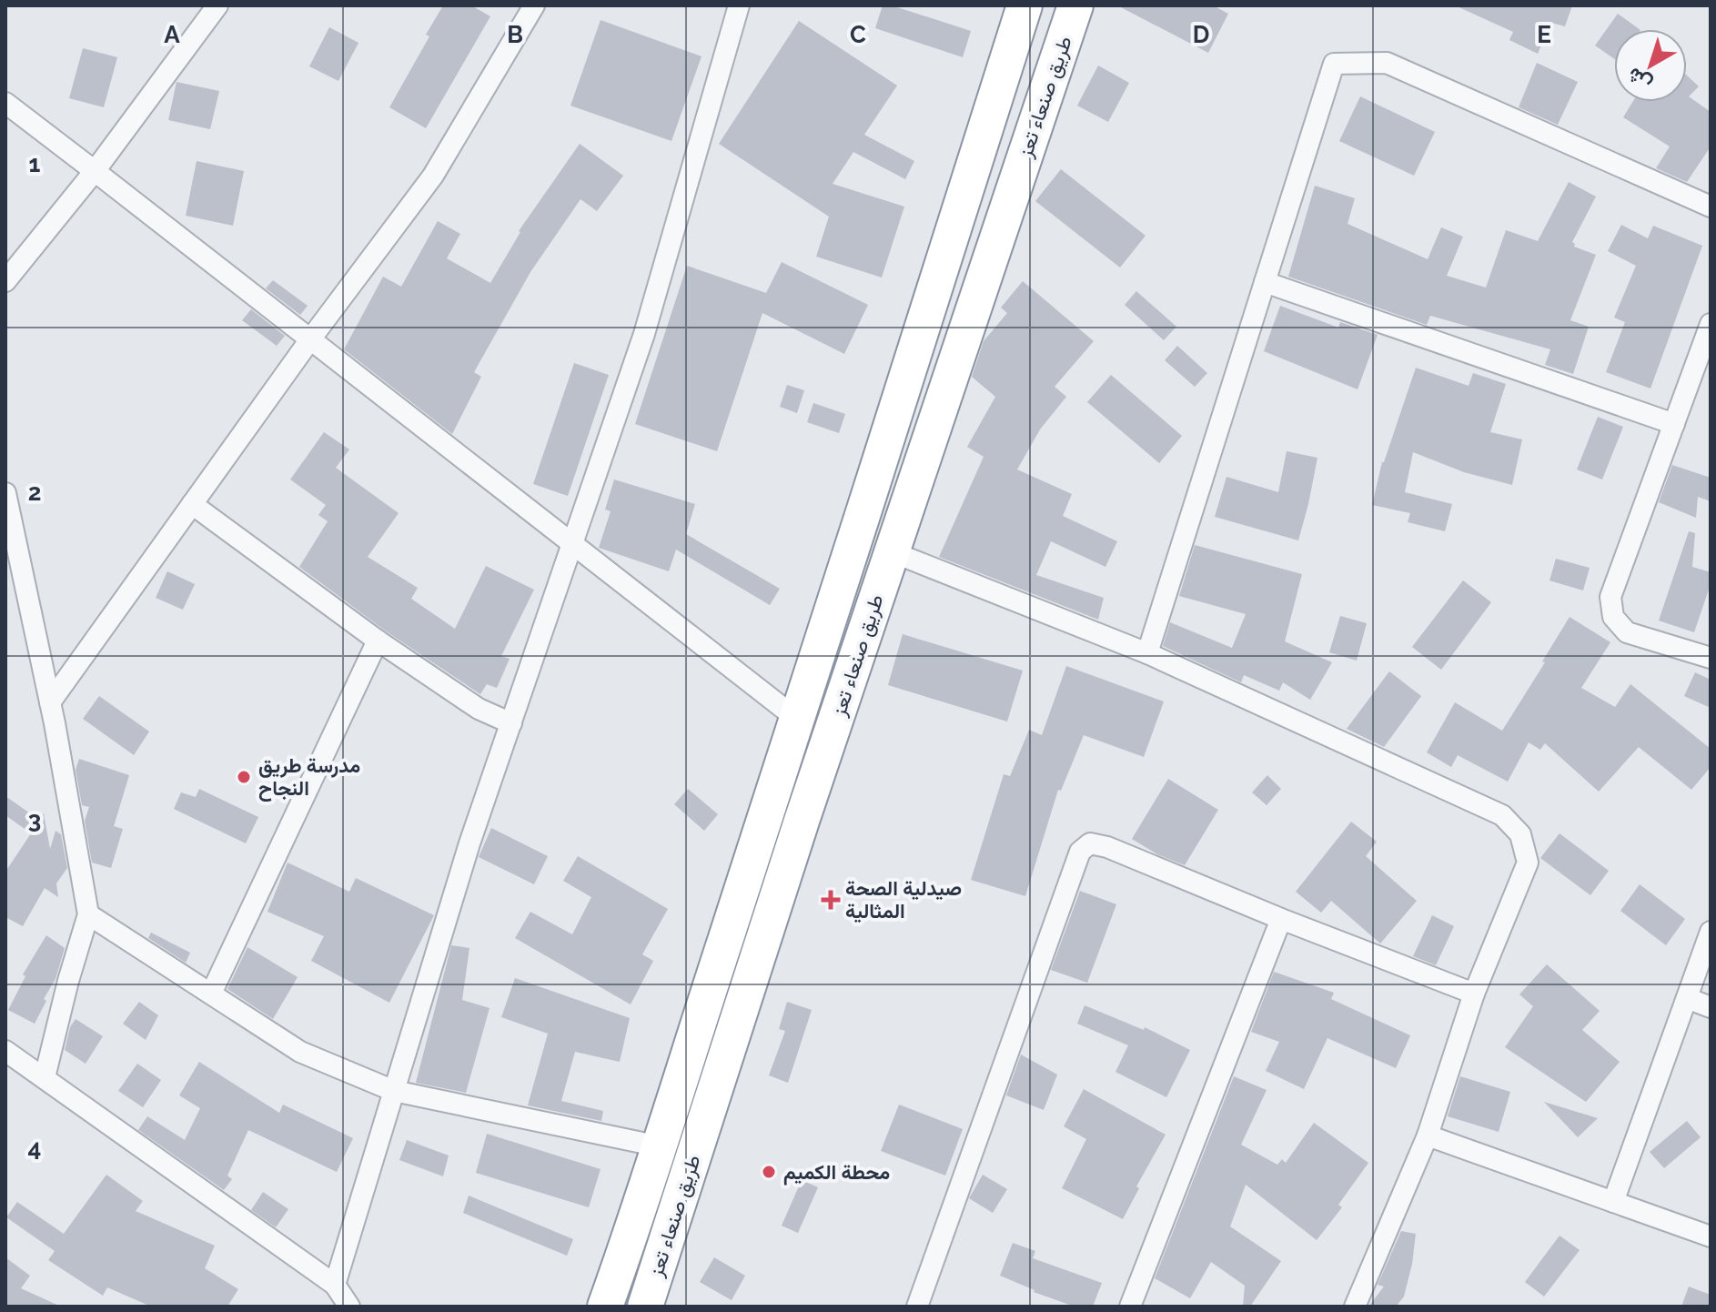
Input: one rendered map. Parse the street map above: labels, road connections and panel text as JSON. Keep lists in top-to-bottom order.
{
  "streets": {
    "highway": ["طريق صنعاء تعز"]
  },
  "places": {
    "other": ["مدرسة طريق النجاح", "محطة الكميم"],
    "health": ["صيدلية الصحة المثالية"]
  },
  "north": "bottom left",
  "grid": {
    "columns": [
      "A",
      "B",
      "C",
      "D",
      "E"
    ],
    "rows": [
      "1",
      "2",
      "3",
      "4"
    ]
  }
}
